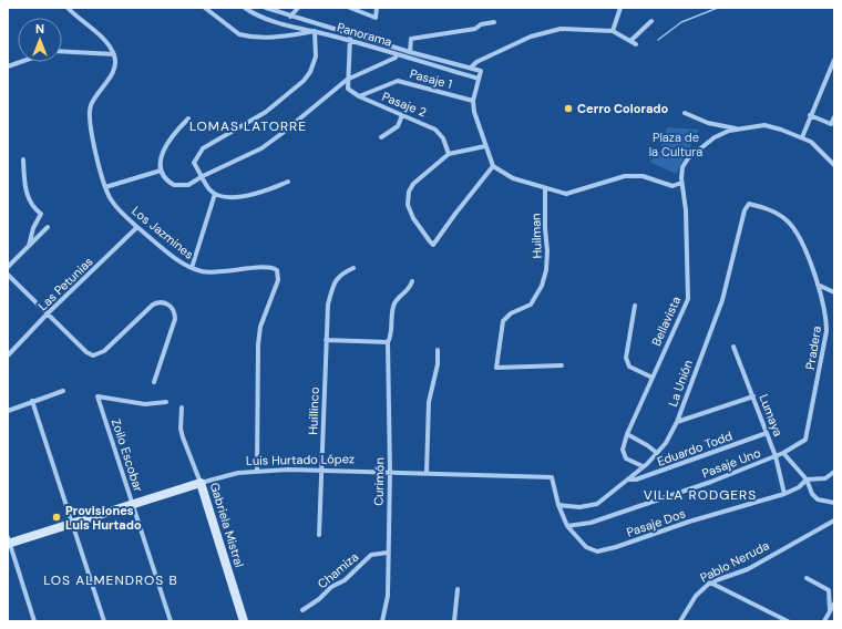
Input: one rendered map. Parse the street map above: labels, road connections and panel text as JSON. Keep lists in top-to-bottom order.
{
  "streets": {
    "street": [
      "Panorama",
      "Pasaje 1",
      "Pasaje 2",
      "Los Jazmines",
      "Huilman",
      "Las Petunias",
      "Bellavista",
      "Pradera",
      "La Unión",
      "Huillinco",
      "Lumaya",
      "Eduardo Todd",
      "Zoilo Escobar",
      "Luis Hurtado López",
      "Pasaje Uno",
      "Curimón",
      "Pasaje Dos",
      "Gabriela Mistral",
      "Pablo Neruda",
      "Chamiza"
    ]
  },
  "crossings": [
    ["Pasaje 1", "Pasaje 2"],
    ["Los Jazmines", "Las Petunias"],
    ["Los Jazmines", "Luis Hurtado López"],
    ["Bellavista", "La Unión"],
    ["Pradera", "La Unión"],
    ["Pradera", "Lumaya"],
    ["Pradera", "Pasaje Uno"],
    ["La Unión", "Eduardo Todd"],
    ["La Unión", "Pasaje Dos"],
    ["Huillinco", "Luis Hurtado López"],
    ["Lumaya", "Eduardo Todd"],
    ["Lumaya", "Pasaje Uno"],
    ["Lumaya", "Pasaje Dos"],
    ["Zoilo Escobar", "Luis Hurtado López"],
    ["Luis Hurtado López", "Curimón"],
    ["Luis Hurtado López", "Pasaje Dos"],
    ["Luis Hurtado López", "Gabriela Mistral"],
    ["Pasaje Uno", "Pasaje Dos"],
    ["Curimón", "Chamiza"]
  ],
  "districts": ["LOMAS LATORRE", "VILLA RODGERS", "LOS ALMENDROS B"],
  "parks": ["Plaza de la Cultura"],
  "places": ["Cerro Colorado", "Provisiones Luis Hurtado"],
  "north": "top"
}
